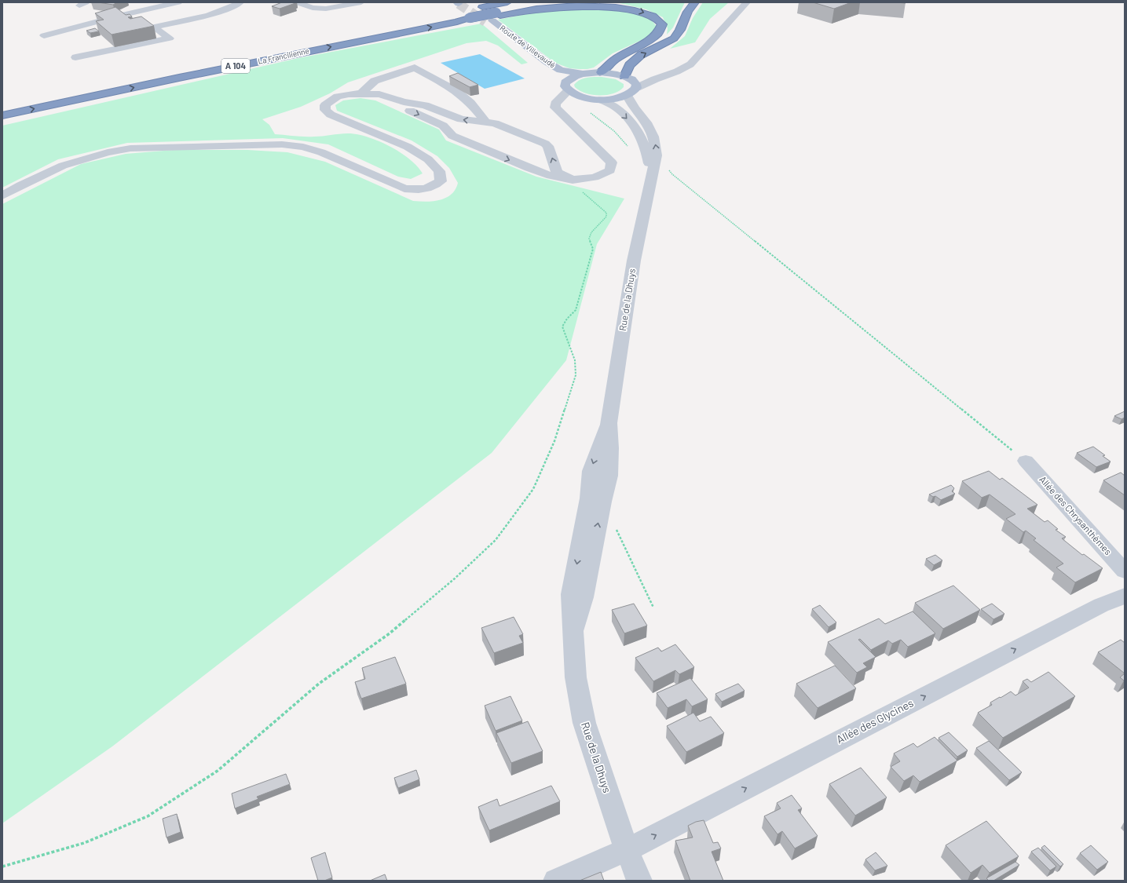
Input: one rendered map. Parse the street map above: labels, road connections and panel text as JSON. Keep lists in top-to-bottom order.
{
  "streets": {
    "highway": ["La Francilienne", "A 104"],
    "main road": ["Route de Villevaudé"],
    "street": ["Rue de la Dhuys", "Allée des Chrysanthèmes", "Allée des Glycines"]
  },
  "crossings": [
    ["Route de Villevaudé", "La Francilienne"],
    ["Route de Villevaudé", "Rue de la Dhuys"],
    ["Rue de la Dhuys", "Allée des Glycines"]
  ],
  "one_way": ["Allée des Glycines"]
}
